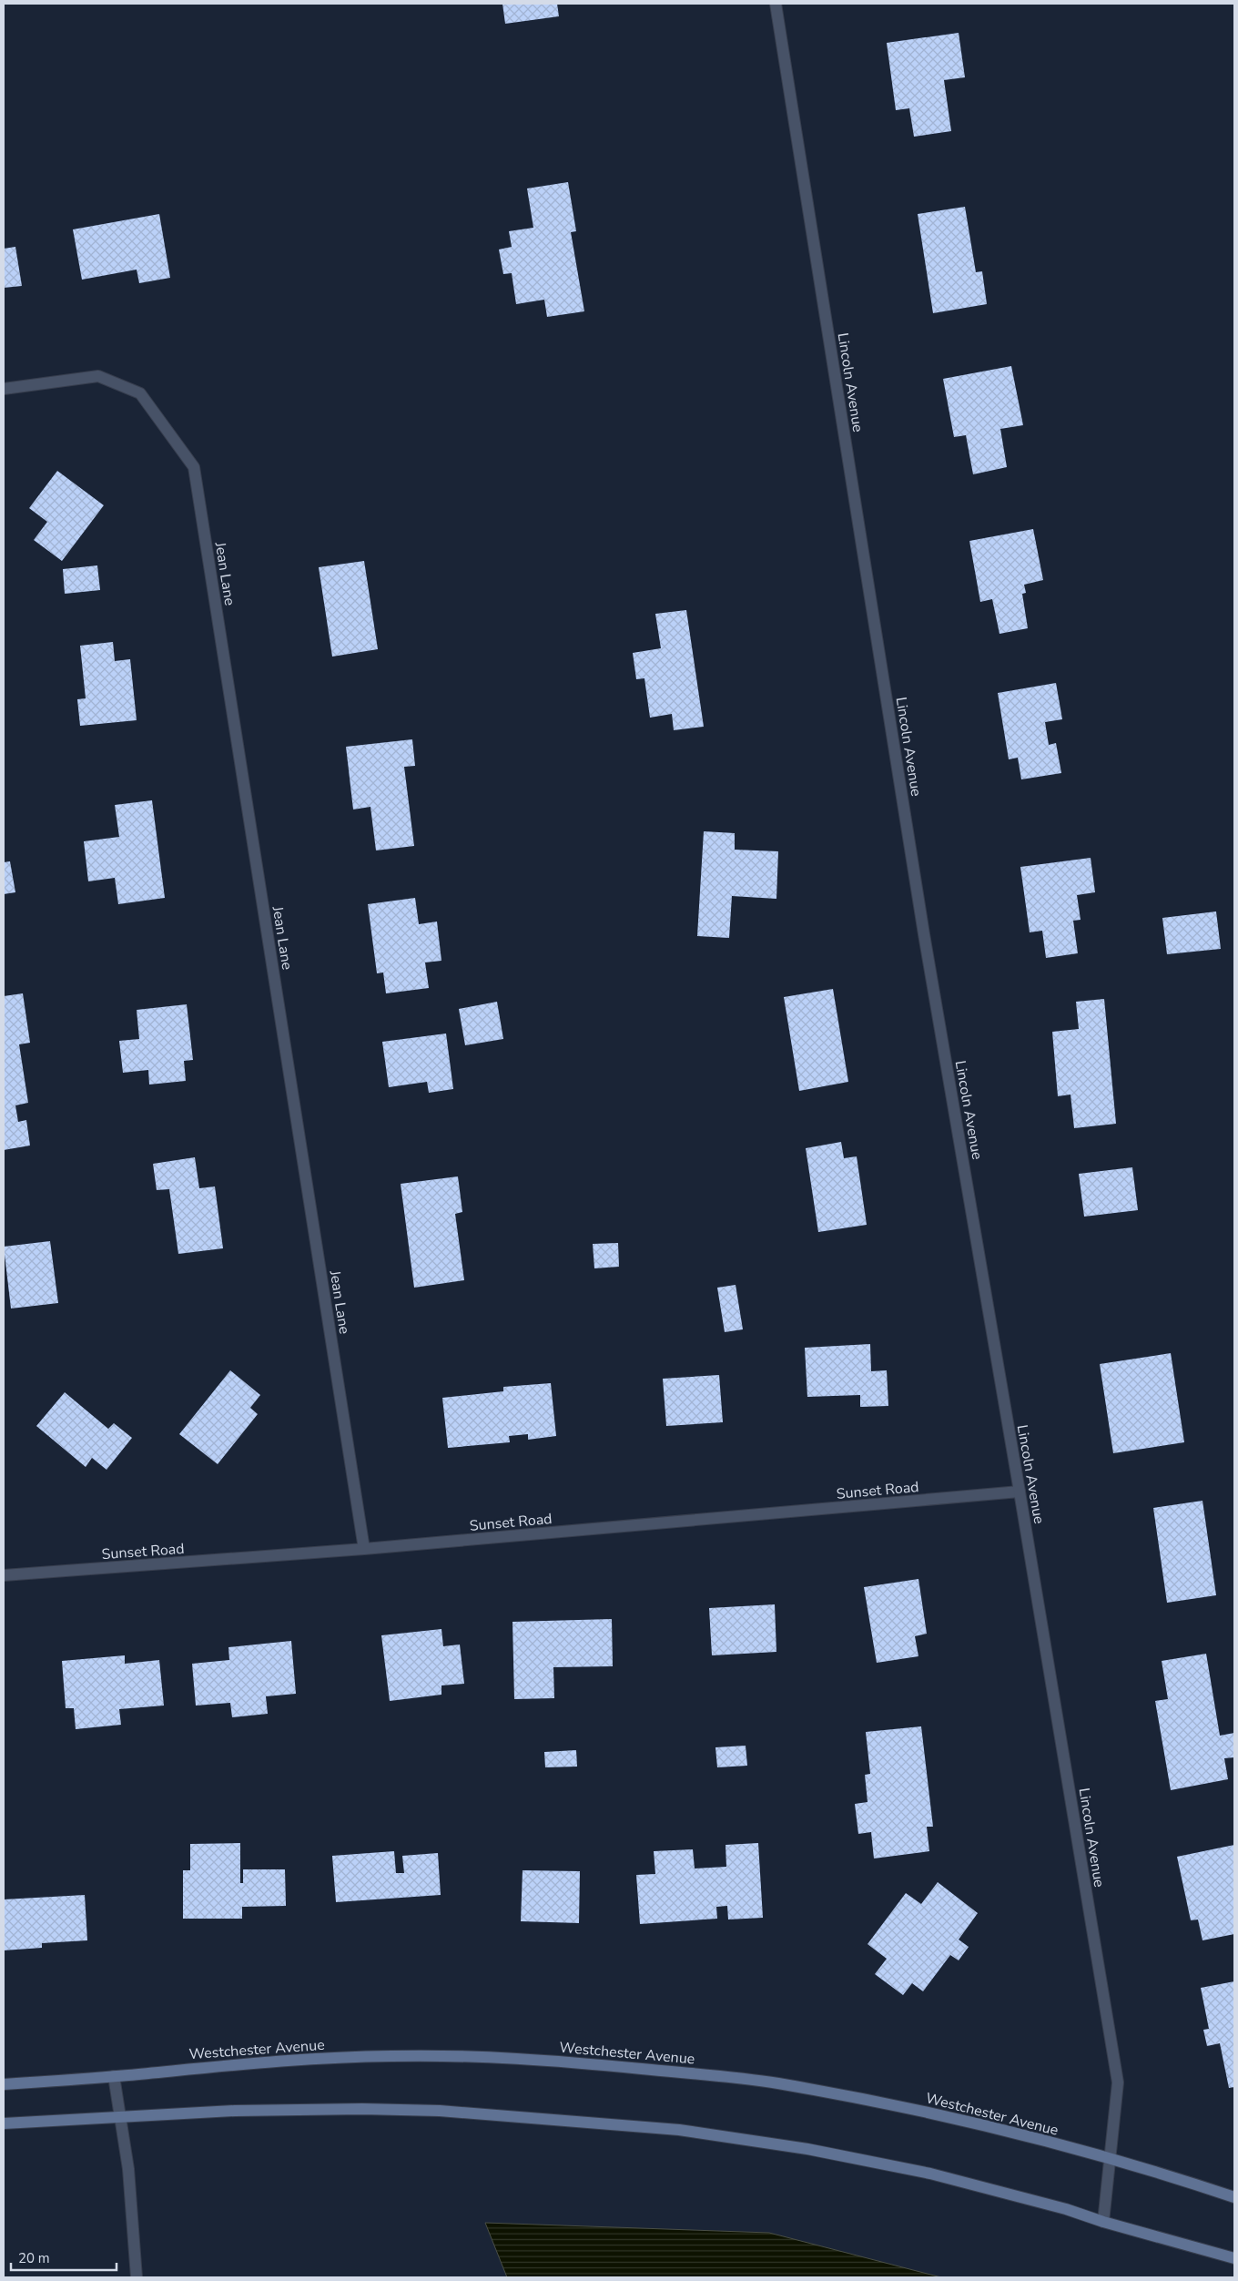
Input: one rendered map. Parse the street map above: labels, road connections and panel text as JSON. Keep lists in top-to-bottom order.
{
  "streets": {
    "main road": ["Westchester Avenue"],
    "street": ["Lincoln Avenue", "Jean Lane", "Sunset Road"]
  },
  "crossings": [
    ["Lincoln Avenue", "Sunset Road"],
    ["Lincoln Avenue", "Westchester Avenue"],
    ["Jean Lane", "Sunset Road"]
  ],
  "scale_bar": "20 m"
}
